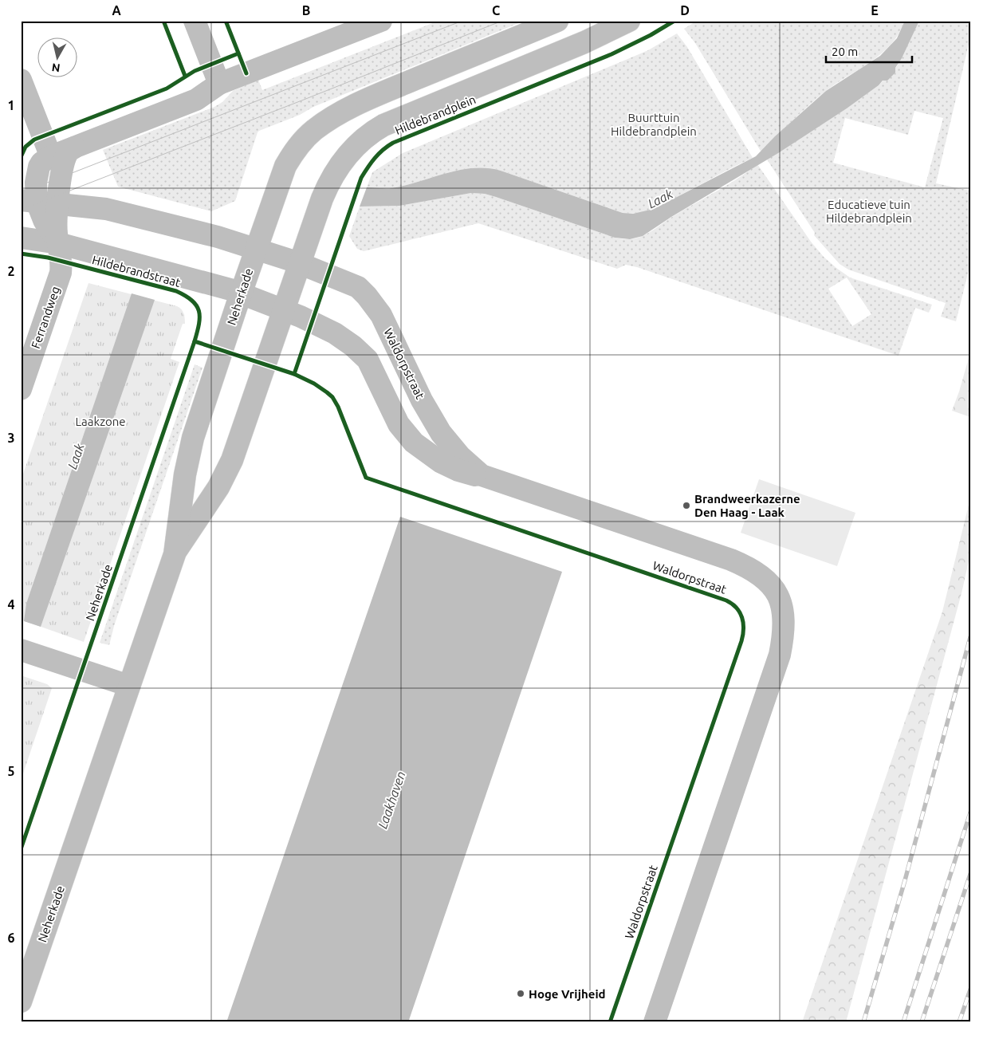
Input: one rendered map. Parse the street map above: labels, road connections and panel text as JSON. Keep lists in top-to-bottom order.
{
  "streets": {
    "street": [
      "Hildebrandplein",
      "Hildebrandstraat",
      "Neherkade",
      "Ferrandweg",
      "Waldorpstraat"
    ]
  },
  "crossings": [
    ["Hildebrandplein", "Neherkade"],
    ["Hildebrandplein", "Waldorpstraat"],
    ["Hildebrandstraat", "Neherkade"],
    ["Hildebrandstraat", "Ferrandweg"],
    ["Hildebrandstraat", "Waldorpstraat"],
    ["Neherkade", "Waldorpstraat"]
  ],
  "water": ["Laak", "Laakhaven"],
  "parks": ["Buurttuin Hildebrandplein", "Educatieve tuin Hildebrandplein", "Laakzone"],
  "places": ["Brandweerkazerne Den Haag - Laak", "Hoge Vrijheid"],
  "scale_bar": "20 m",
  "north": "bottom",
  "grid": {
    "columns": [
      "A",
      "B",
      "C",
      "D",
      "E"
    ],
    "rows": [
      "1",
      "2",
      "3",
      "4",
      "5",
      "6"
    ]
  }
}
